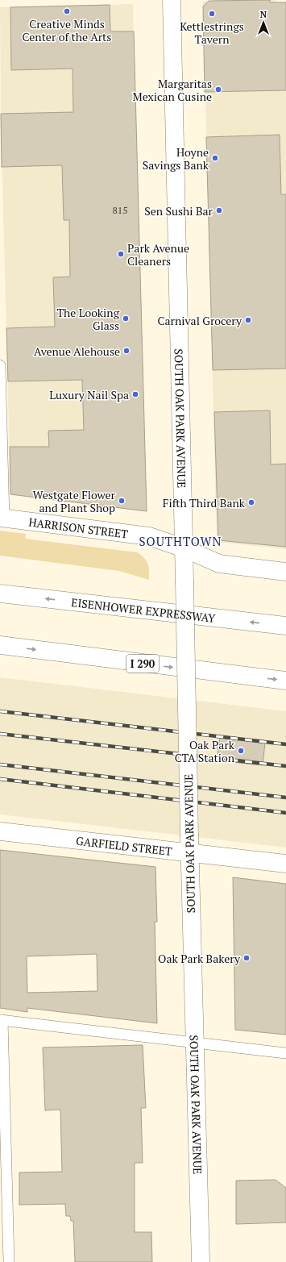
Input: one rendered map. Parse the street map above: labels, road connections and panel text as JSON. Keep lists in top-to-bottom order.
{
  "streets": {
    "main road": [
      "SOUTH OAK PARK AVENUE",
      "HARRISON STREET",
      "EISENHOWER EXPRESSWAY",
      "I 290",
      "GARFIELD STREET"
    ]
  },
  "crossings": [
    ["SOUTH OAK PARK AVENUE", "HARRISON STREET"],
    ["SOUTH OAK PARK AVENUE", "GARFIELD STREET"]
  ],
  "districts": ["SOUTHTOWN"],
  "places": [
    "Creative Minds Center of the Arts",
    "Kettlestrings Tavern",
    "Margaritas Mexican Cusine",
    "Hoyne Savings Bank",
    "Sen Sushi Bar",
    "Park Avenue Cleaners",
    "The Looking Glass",
    "Carnival Grocery",
    "Avenue Alehouse",
    "Luxury Nail Spa",
    "Westgate Flower and Plant Shop",
    "Fifth Third Bank",
    "Oak Park CTA Station",
    "Oak Park Bakery"
  ],
  "house_numbers": ["815"],
  "north": "top"
}
